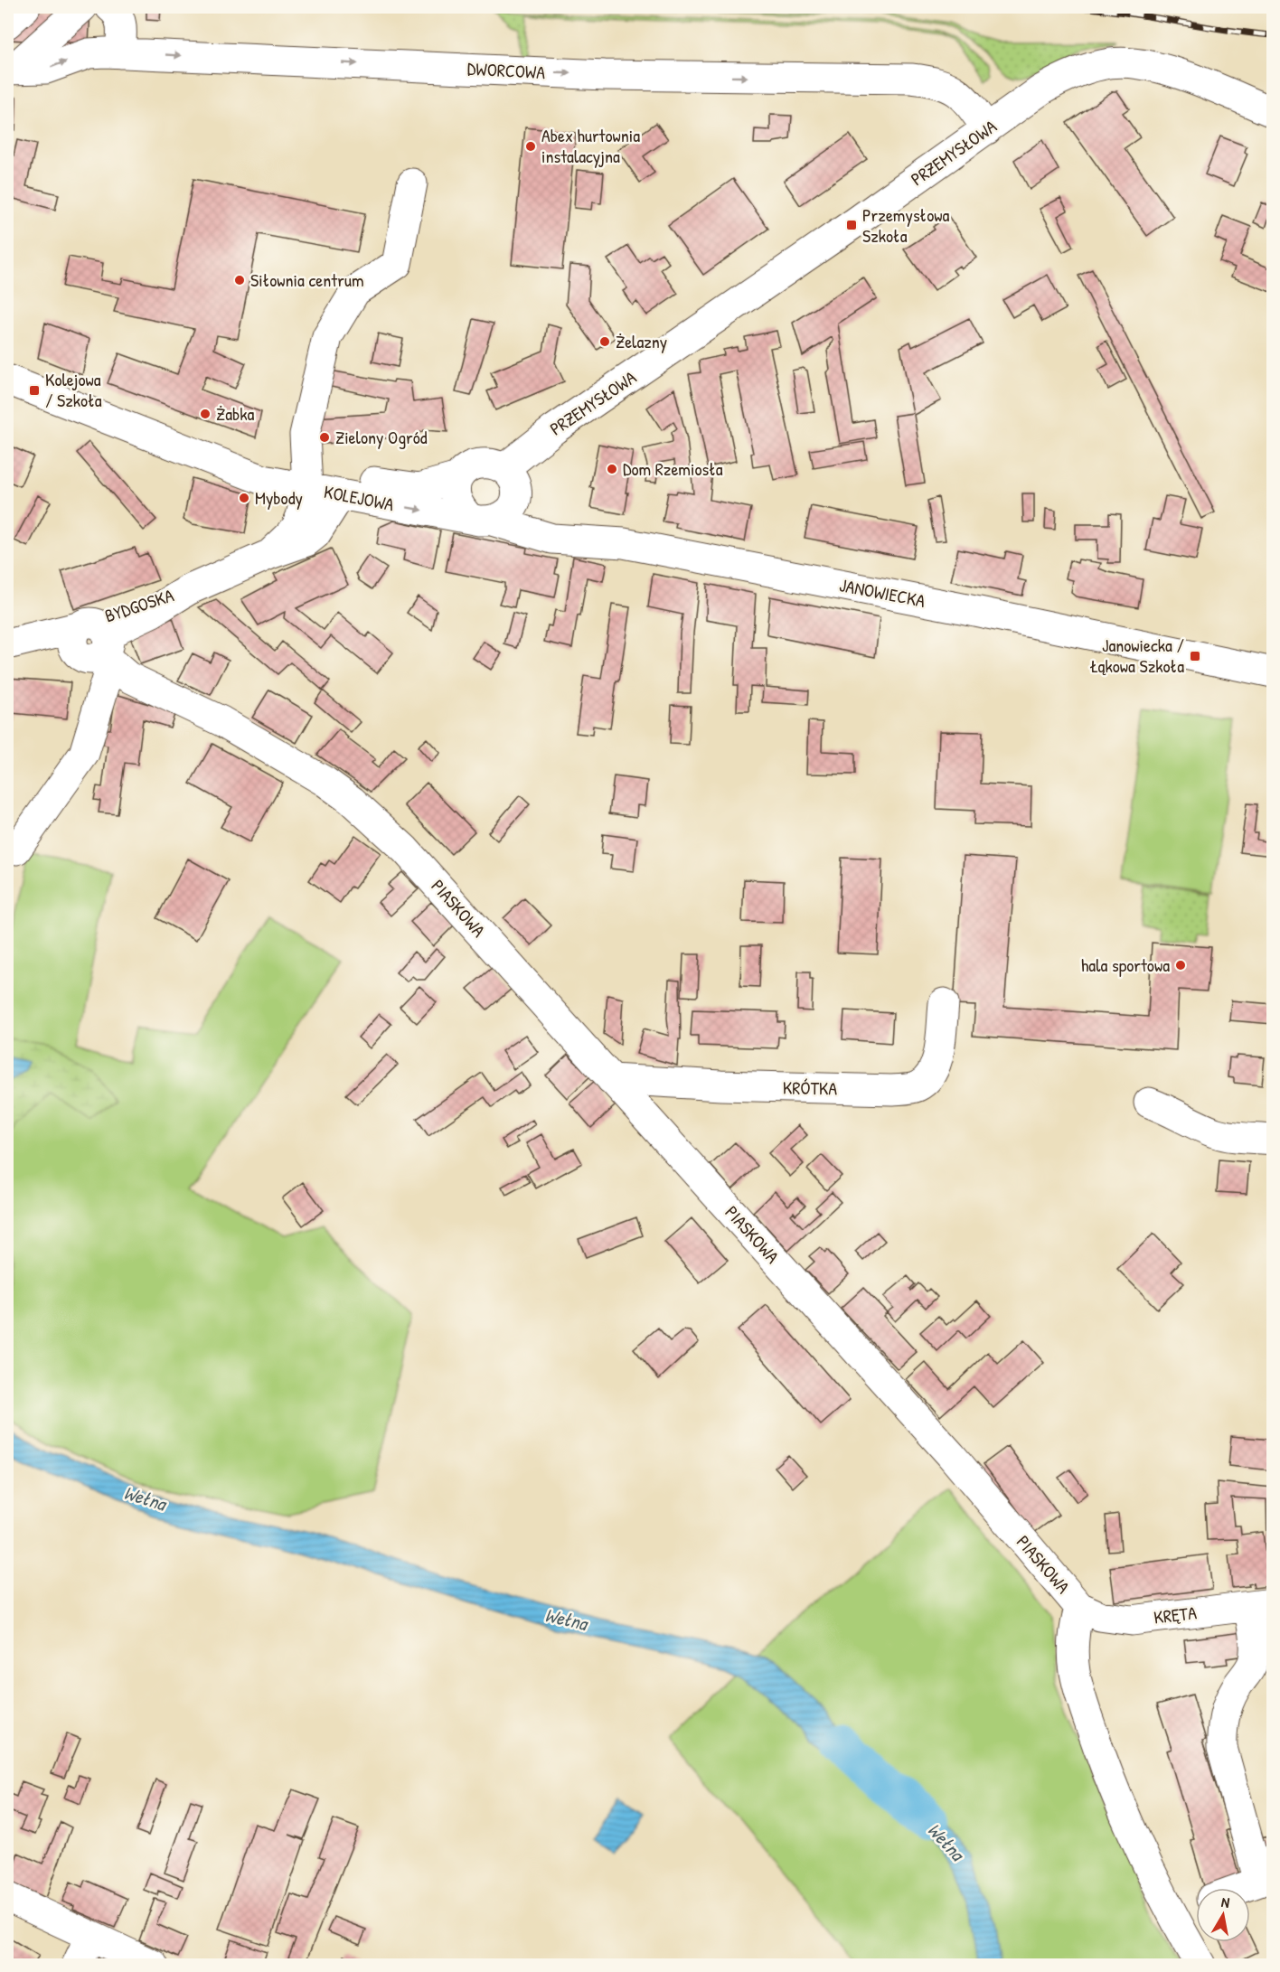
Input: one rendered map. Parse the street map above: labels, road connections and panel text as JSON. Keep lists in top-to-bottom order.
{
  "streets": {
    "street": [
      "DWORCOWA",
      "PRZEMYSŁOWA",
      "KOLEJOWA",
      "JANOWIECKA",
      "BYDGOSKA",
      "PIASKOWA",
      "KRÓTKA",
      "KRĘTA"
    ]
  },
  "crossings": [
    ["DWORCOWA", "PRZEMYSŁOWA"],
    ["PRZEMYSŁOWA", "KOLEJOWA"],
    ["PRZEMYSŁOWA", "JANOWIECKA"],
    ["KOLEJOWA", "JANOWIECKA"],
    ["KOLEJOWA", "BYDGOSKA"],
    ["BYDGOSKA", "PIASKOWA"],
    ["PIASKOWA", "KRÓTKA"],
    ["PIASKOWA", "KRĘTA"]
  ],
  "one_way": ["DWORCOWA"],
  "water": ["Wełna"],
  "places": {
    "other": [
      "Abex hurtownia instalacyjna",
      "Siłownia centrum",
      "Żelazny",
      "Żabka",
      "Zielony Ogród",
      "Dom Rzemiosła",
      "Mybody",
      "hala sportowa"
    ],
    "transit": ["Przemysłowa Szkoła", "Kolejowa / Szkoła", "Janowiecka / Łąkowa Szkoła"]
  },
  "north": "top"
}
